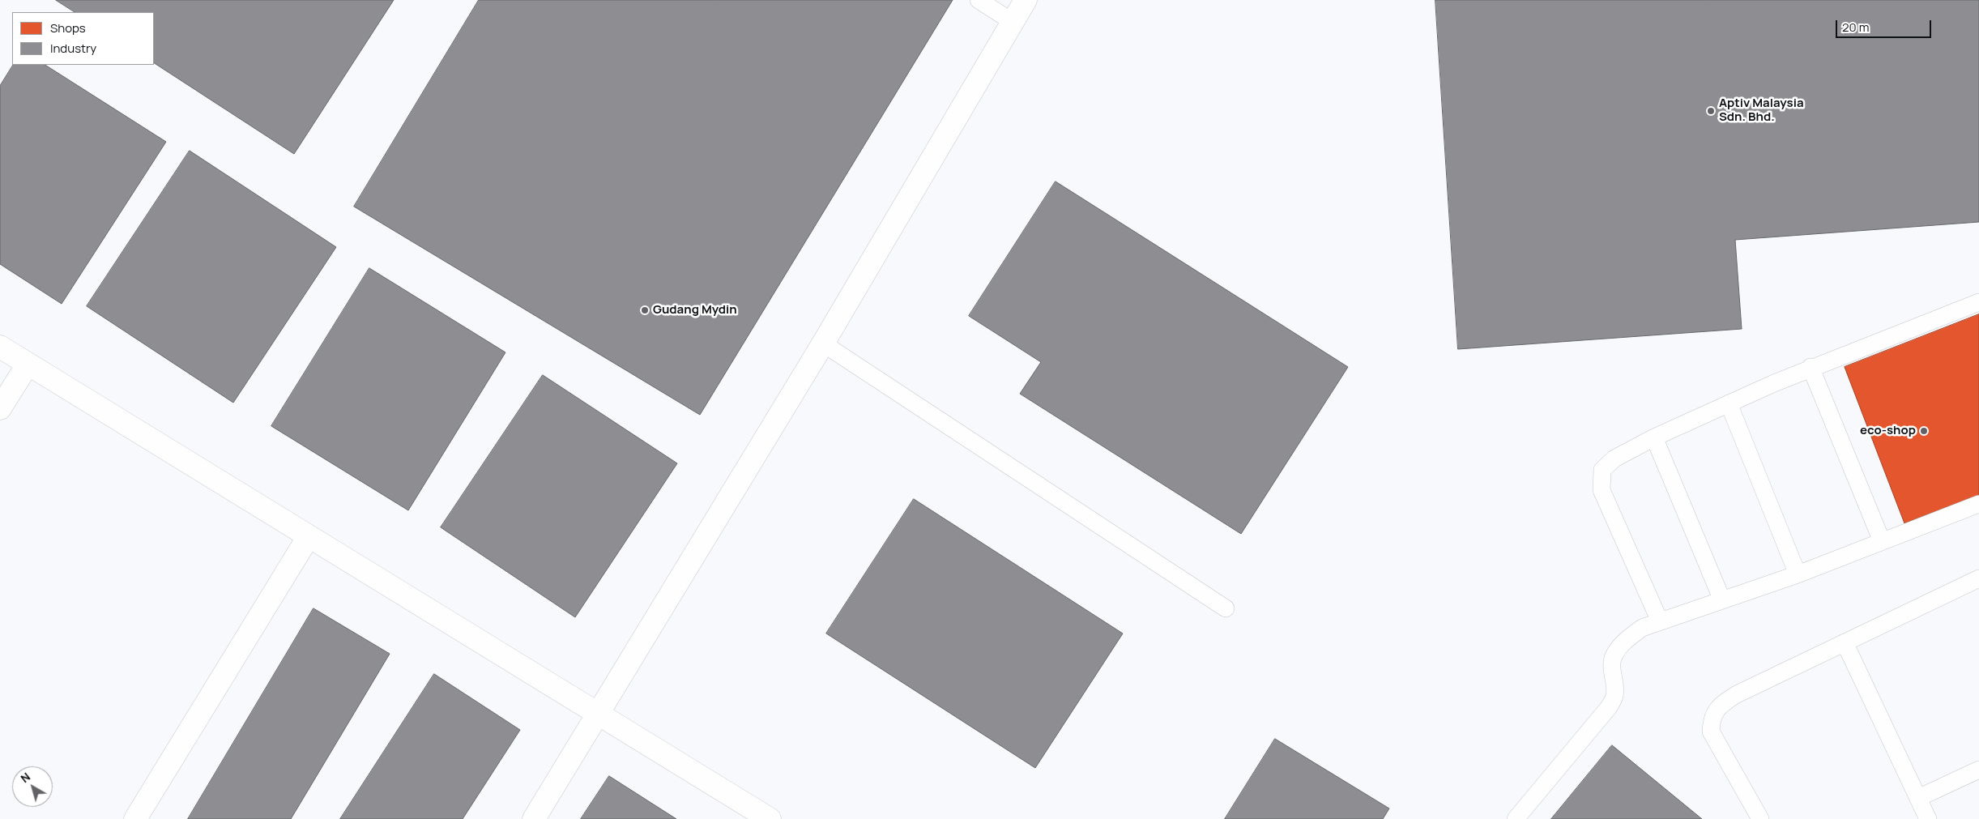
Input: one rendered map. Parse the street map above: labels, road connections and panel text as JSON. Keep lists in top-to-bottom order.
{
  "places": ["Aptiv Malaysia Sdn. Bhd.", "Gudang Mydin", "eco-shop"],
  "legend": ["Shops", "Industry"],
  "scale_bar": "20 m",
  "north": "top left"
}
